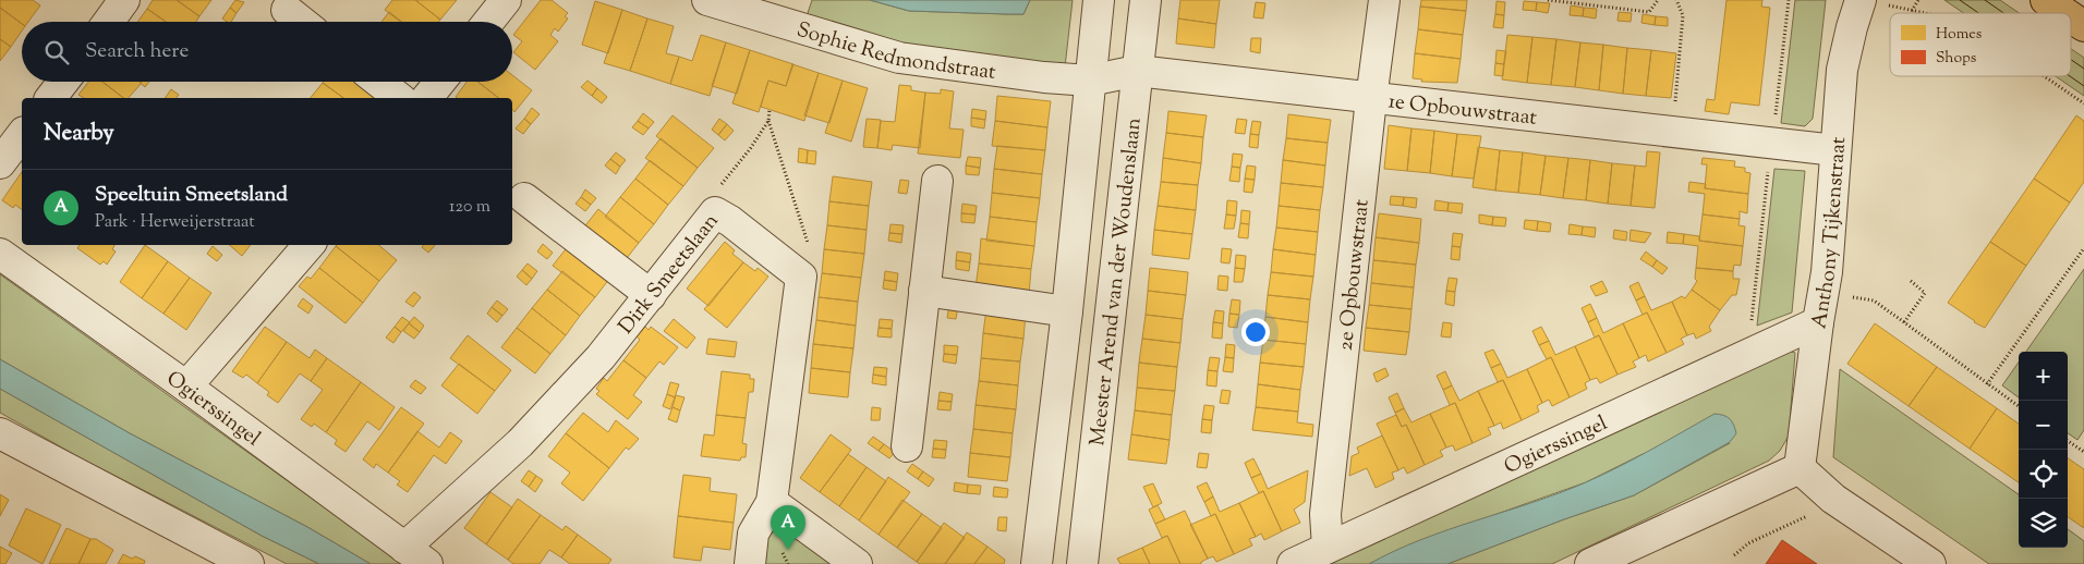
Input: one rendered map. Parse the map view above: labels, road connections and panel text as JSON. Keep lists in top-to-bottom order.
{
  "streets": {
    "street": [
      "Sophie Redmondstraat",
      "1e Opbouwstraat",
      "Anthony Tijkenstraat",
      "2e Opbouwstraat",
      "Dirk Smeetslaan",
      "Meester Arend van der Woudenslaan",
      "Ogierssingel"
    ]
  },
  "crossings": [
    ["Sophie Redmondstraat", "1e Opbouwstraat"],
    ["1e Opbouwstraat", "Anthony Tijkenstraat"],
    ["1e Opbouwstraat", "2e Opbouwstraat"],
    ["1e Opbouwstraat", "Meester Arend van der Woudenslaan"],
    ["Anthony Tijkenstraat", "Ogierssingel"],
    ["2e Opbouwstraat", "Ogierssingel"],
    ["Dirk Smeetslaan", "Ogierssingel"]
  ],
  "legend": ["Homes", "Shops"],
  "page": {
    "search": "Search here",
    "heading": "Nearby",
    "list": [
      {
        "mark": "A",
        "name": "Speeltuin Smeetsland",
        "note": "Park · Herweijerstraat",
        "value": "120 m"
      }
    ],
    "map_buttons": ["+", "−"],
    "pins": "A"
  }
}
